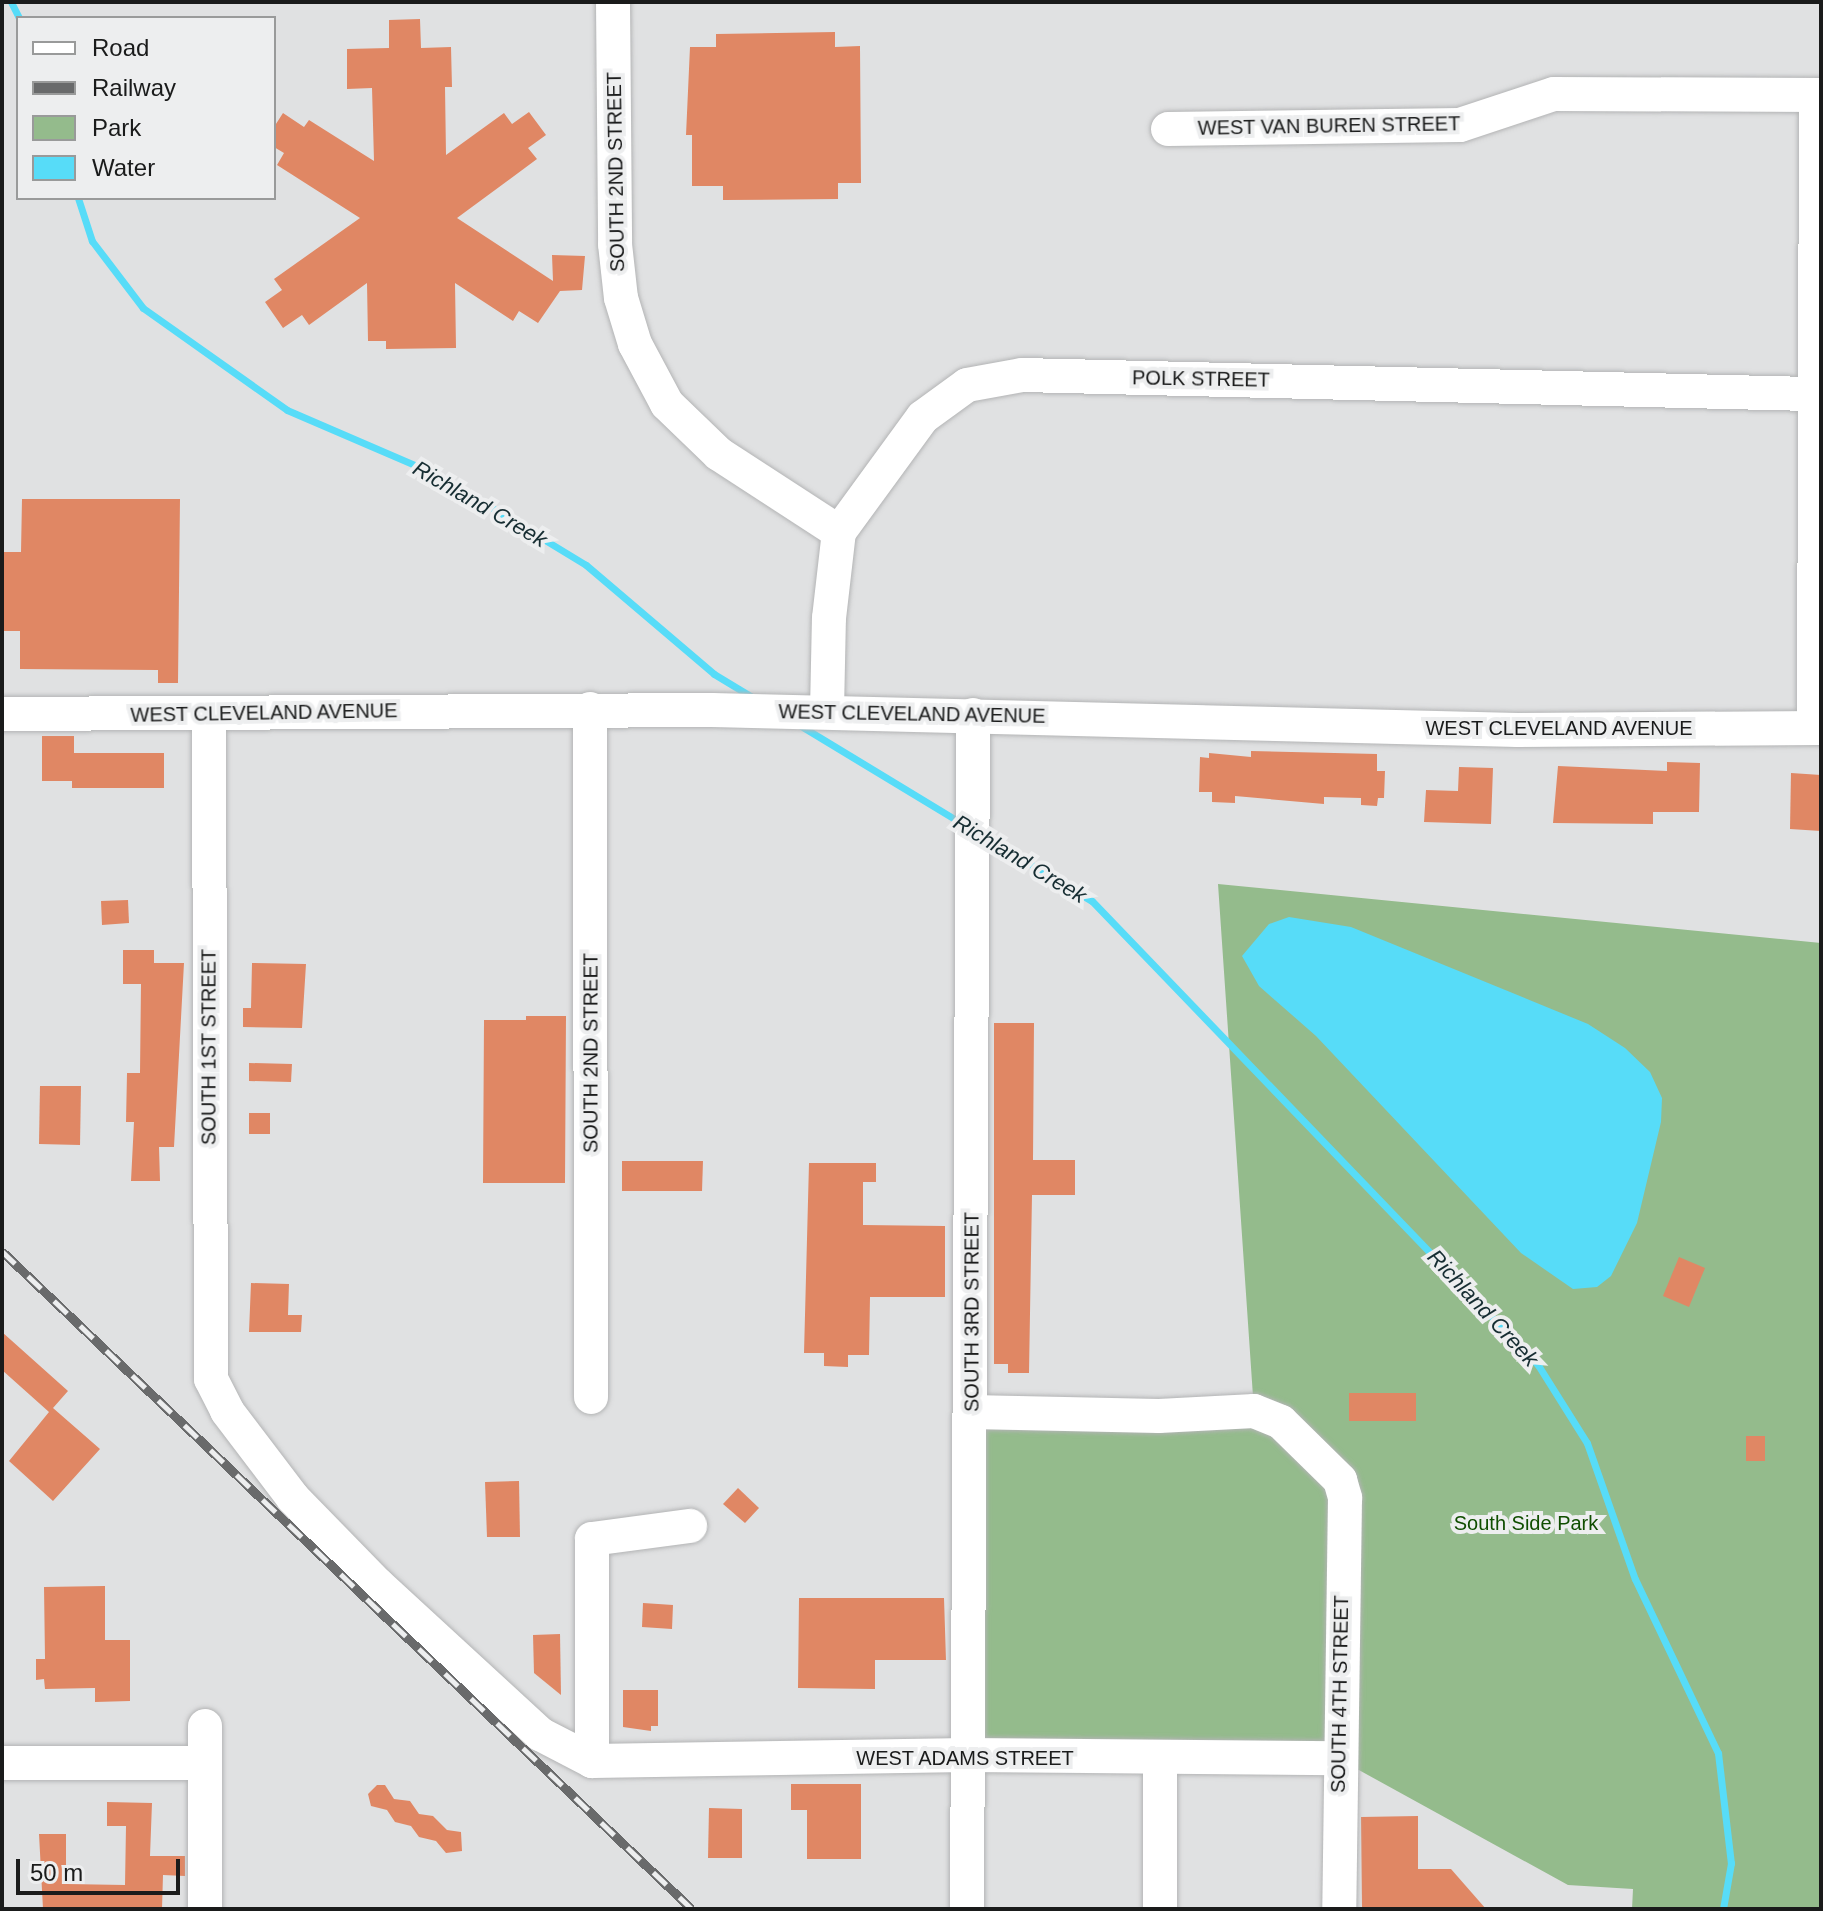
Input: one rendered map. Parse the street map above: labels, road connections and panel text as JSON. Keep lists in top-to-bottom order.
{
  "streets": {
    "street": [
      "WEST VAN BUREN STREET",
      "SOUTH 2ND STREET",
      "POLK STREET",
      "WEST CLEVELAND AVENUE",
      "SOUTH 1ST STREET",
      "SOUTH 3RD STREET",
      "SOUTH 4TH STREET",
      "WEST ADAMS STREET"
    ]
  },
  "crossings": [
    ["SOUTH 2ND STREET", "POLK STREET"],
    ["SOUTH 2ND STREET", "WEST CLEVELAND AVENUE"],
    ["POLK STREET", "WEST CLEVELAND AVENUE"],
    ["WEST CLEVELAND AVENUE", "SOUTH 1ST STREET"],
    ["WEST CLEVELAND AVENUE", "SOUTH 3RD STREET"],
    ["SOUTH 1ST STREET", "WEST ADAMS STREET"],
    ["SOUTH 3RD STREET", "SOUTH 4TH STREET"],
    ["SOUTH 3RD STREET", "WEST ADAMS STREET"],
    ["SOUTH 4TH STREET", "WEST ADAMS STREET"]
  ],
  "water": ["Richland Creek"],
  "parks": ["South Side Park"],
  "legend": [
    "Road",
    "Railway",
    "Park",
    "Water"
  ],
  "scale_bar": "50 m"
}
